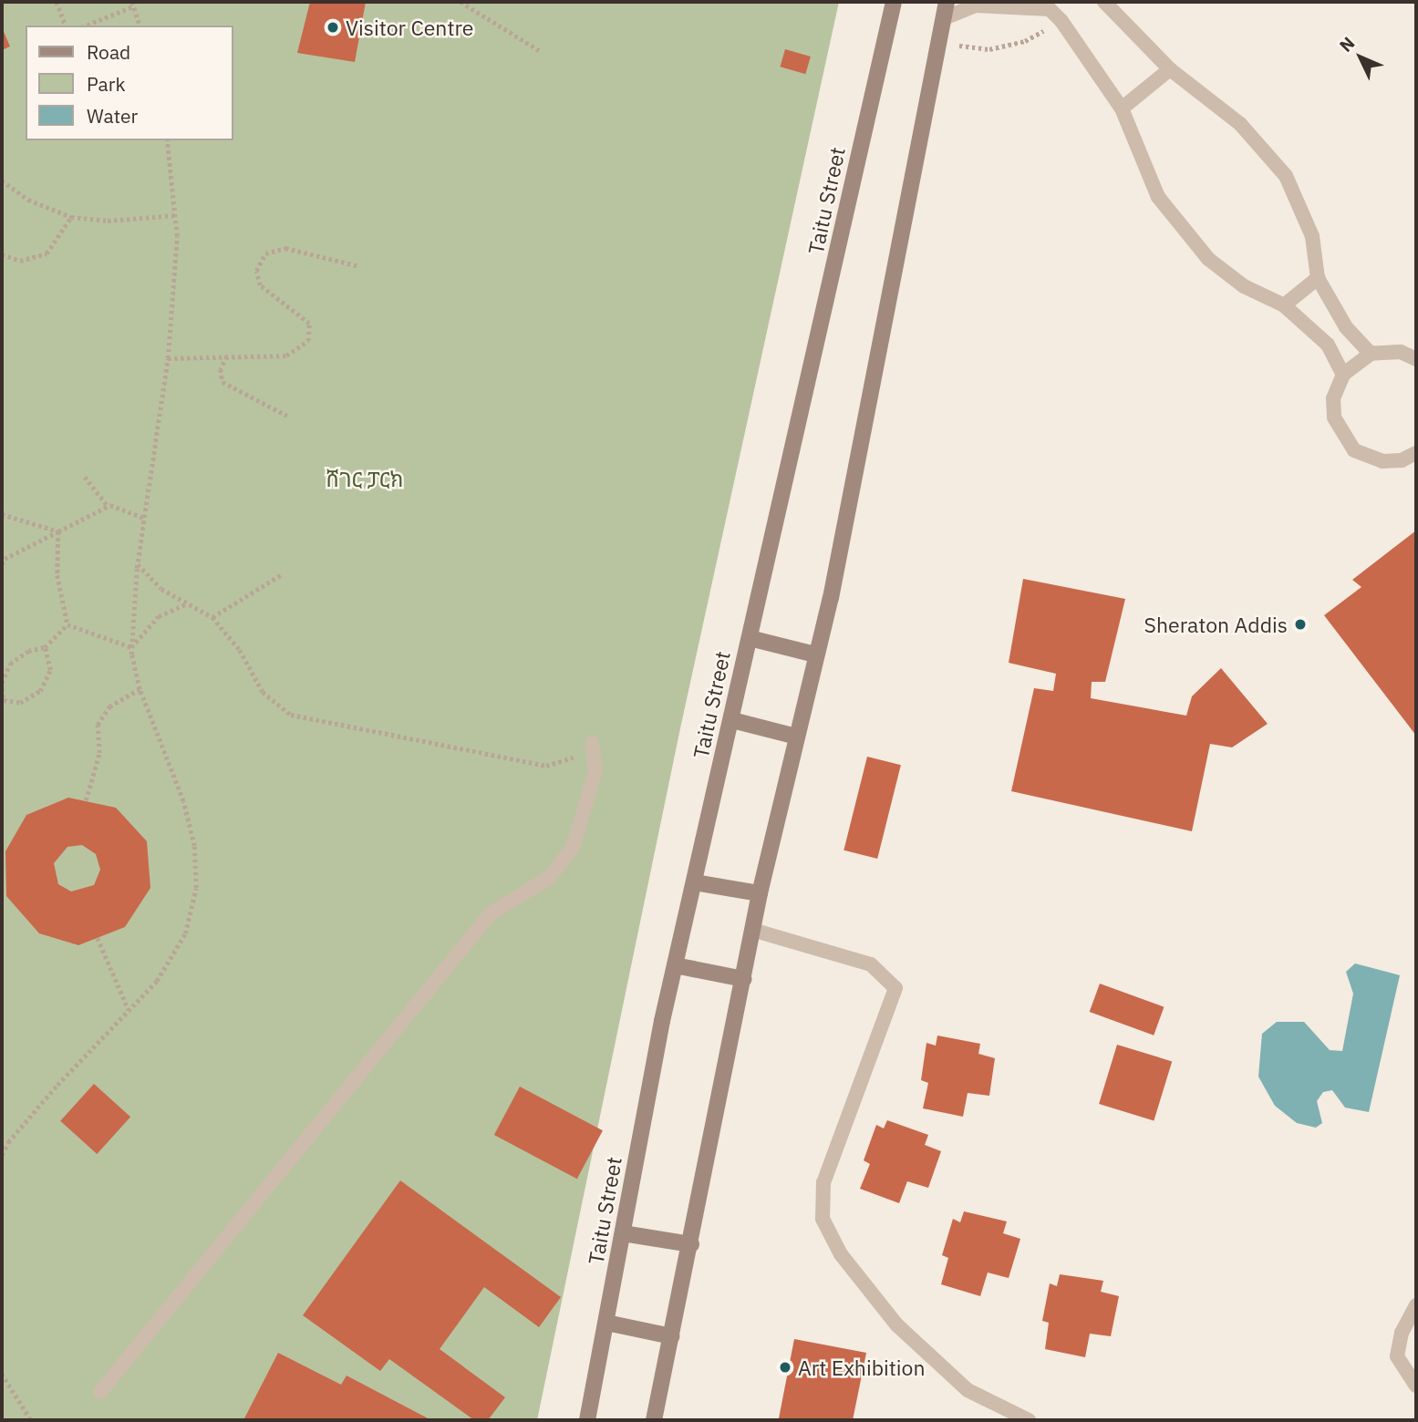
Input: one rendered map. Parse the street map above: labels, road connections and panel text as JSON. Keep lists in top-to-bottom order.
{
  "streets": {
    "main road": ["Taitu Street"]
  },
  "parks": ["ሸገር ፓርክ"],
  "places": ["Visitor Centre", "Sheraton Addis", "Art Exhibition"],
  "legend": ["Road", "Park", "Water"],
  "north": "top left"
}
